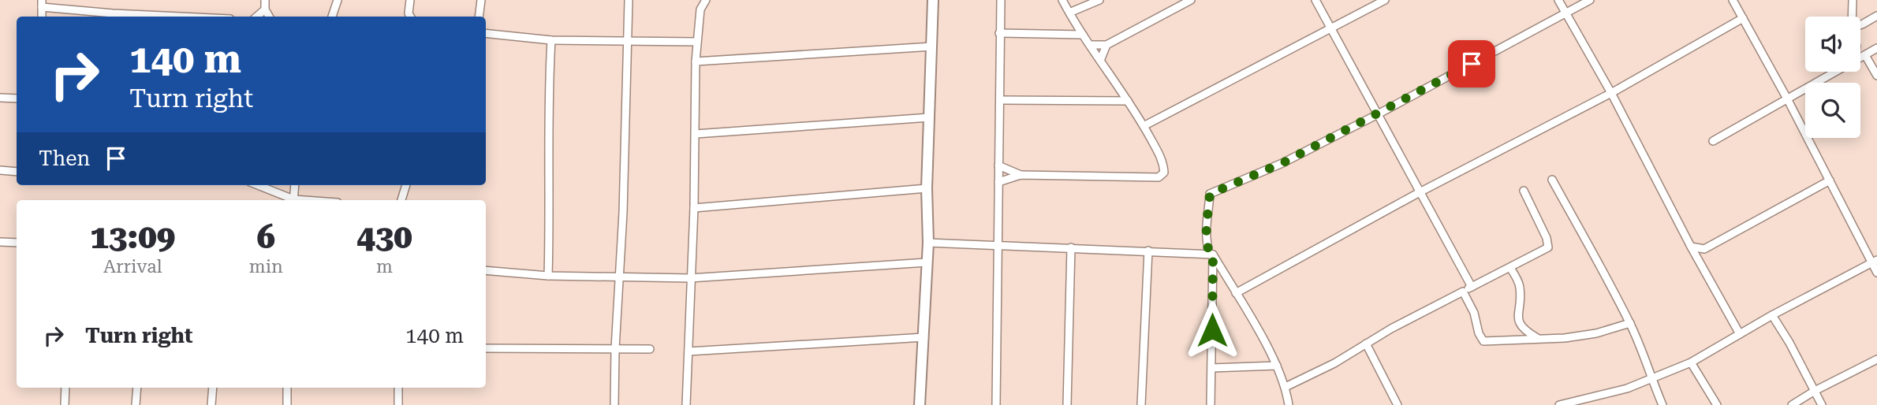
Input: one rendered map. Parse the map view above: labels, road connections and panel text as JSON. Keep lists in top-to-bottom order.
{
  "page": {
    "turn": ["140 m", "Turn right"],
    "then": "Then",
    "eta": [
      "13:09",
      "Arrival",
      "6",
      "min",
      "430",
      "m"
    ],
    "list": [
      {
        "name": "Turn right",
        "value": "140 m"
      }
    ]
  }
}
